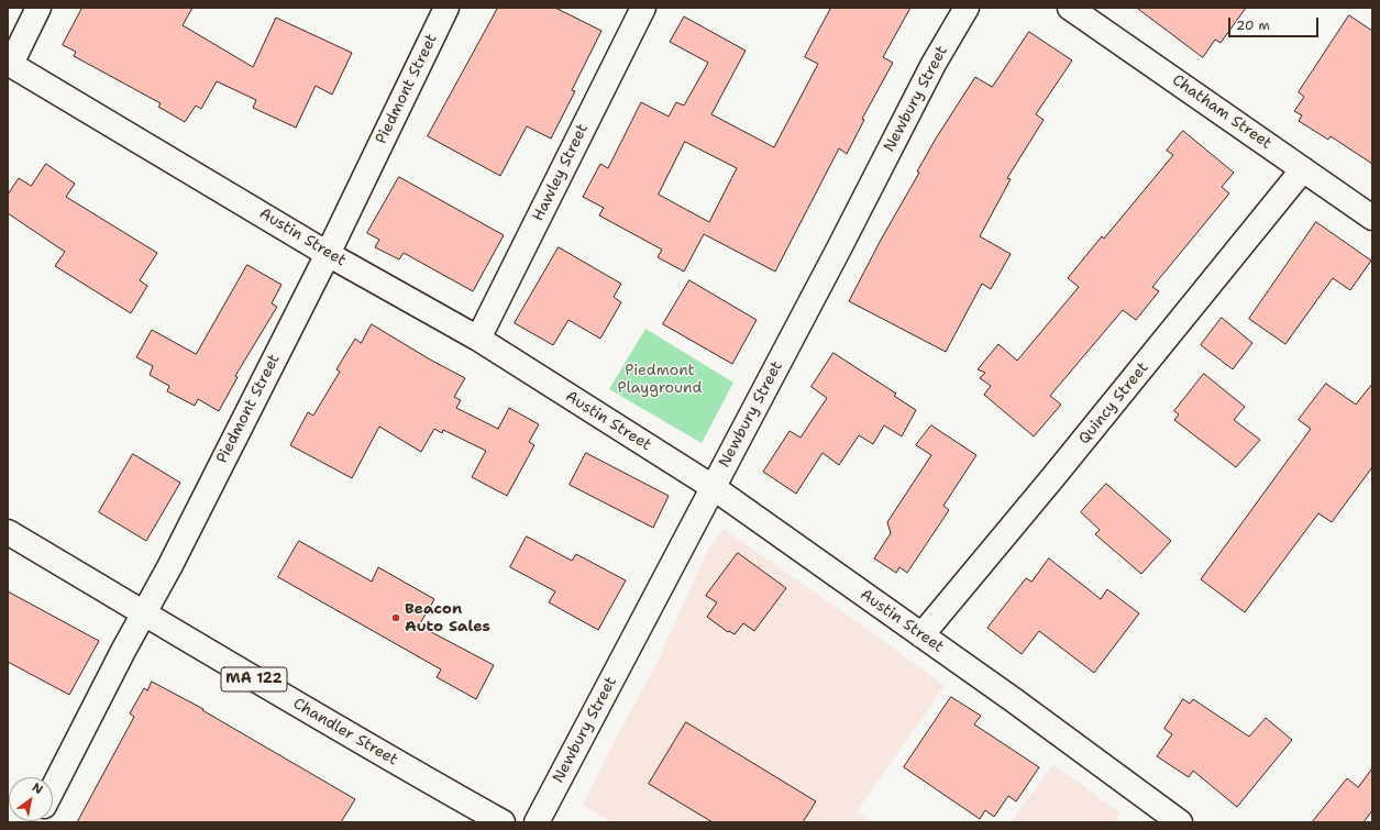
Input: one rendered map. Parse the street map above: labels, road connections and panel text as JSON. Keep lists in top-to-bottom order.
{
  "streets": {
    "street": [
      "Piedmont Street",
      "Newbury Street",
      "Chatham Street",
      "Hawley Street",
      "Austin Street",
      "Quincy Street",
      "MA 122",
      "Chandler Street"
    ]
  },
  "crossings": [
    ["Piedmont Street", "Austin Street"],
    ["Piedmont Street", "Chandler Street"],
    ["Newbury Street", "Austin Street"],
    ["Chatham Street", "Quincy Street"],
    ["Hawley Street", "Austin Street"],
    ["Austin Street", "Quincy Street"]
  ],
  "parks": ["Piedmont Playground"],
  "places": ["Beacon Auto Sales"],
  "scale_bar": "20 m",
  "north": "top right"
}
